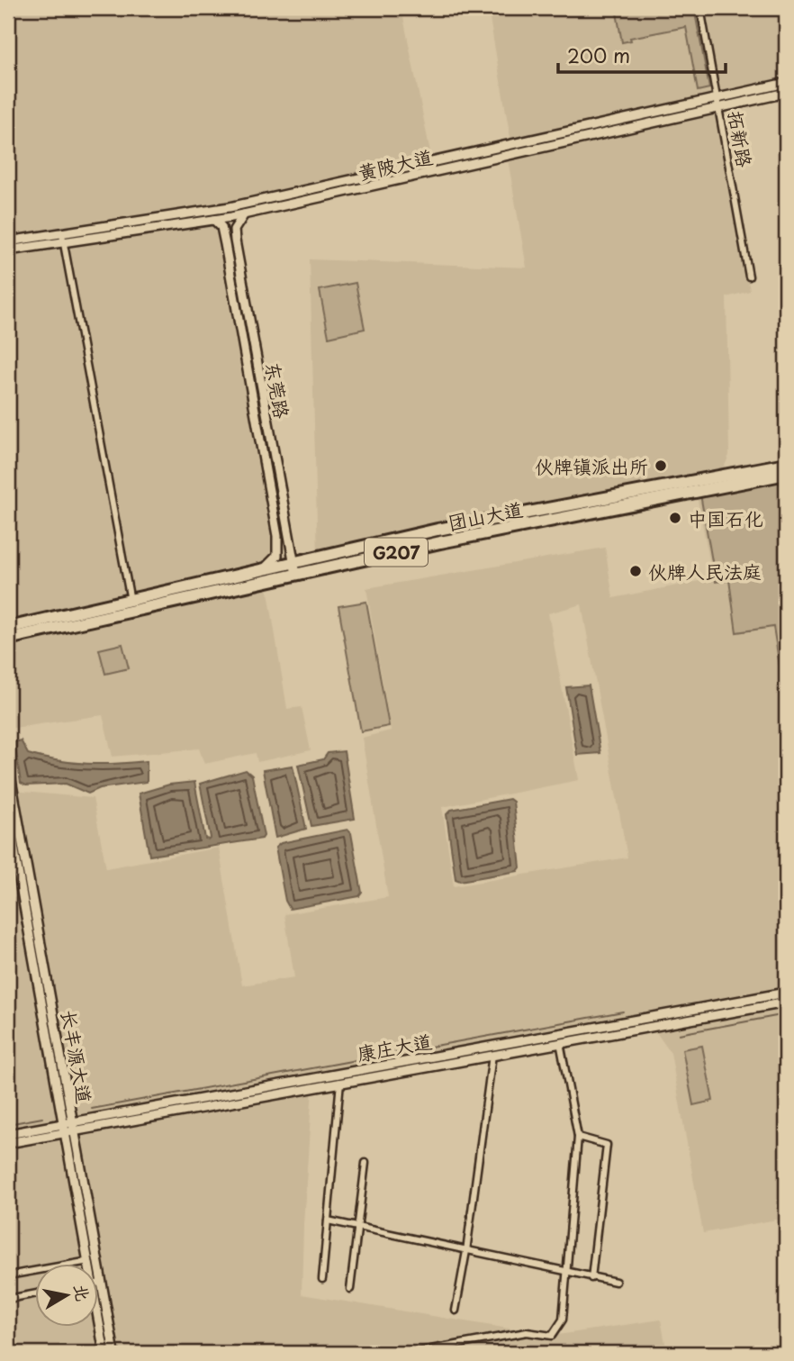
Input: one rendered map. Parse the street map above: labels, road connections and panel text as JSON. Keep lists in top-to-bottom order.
{
  "streets": {
    "highway": ["团山大道", "G207"],
    "street": [
      "拓新路",
      "黄陂大道",
      "东莞路",
      "康庄大道",
      "长丰源大道"
    ]
  },
  "crossings": [
    ["拓新路", "黄陂大道"],
    ["黄陂大道", "东莞路"],
    ["东莞路", "团山大道"],
    ["康庄大道", "长丰源大道"]
  ],
  "places": ["伙牌镇派出所", "中国石化", "伙牌人民法庭"],
  "scale_bar": "200 m",
  "north": "right"
}
